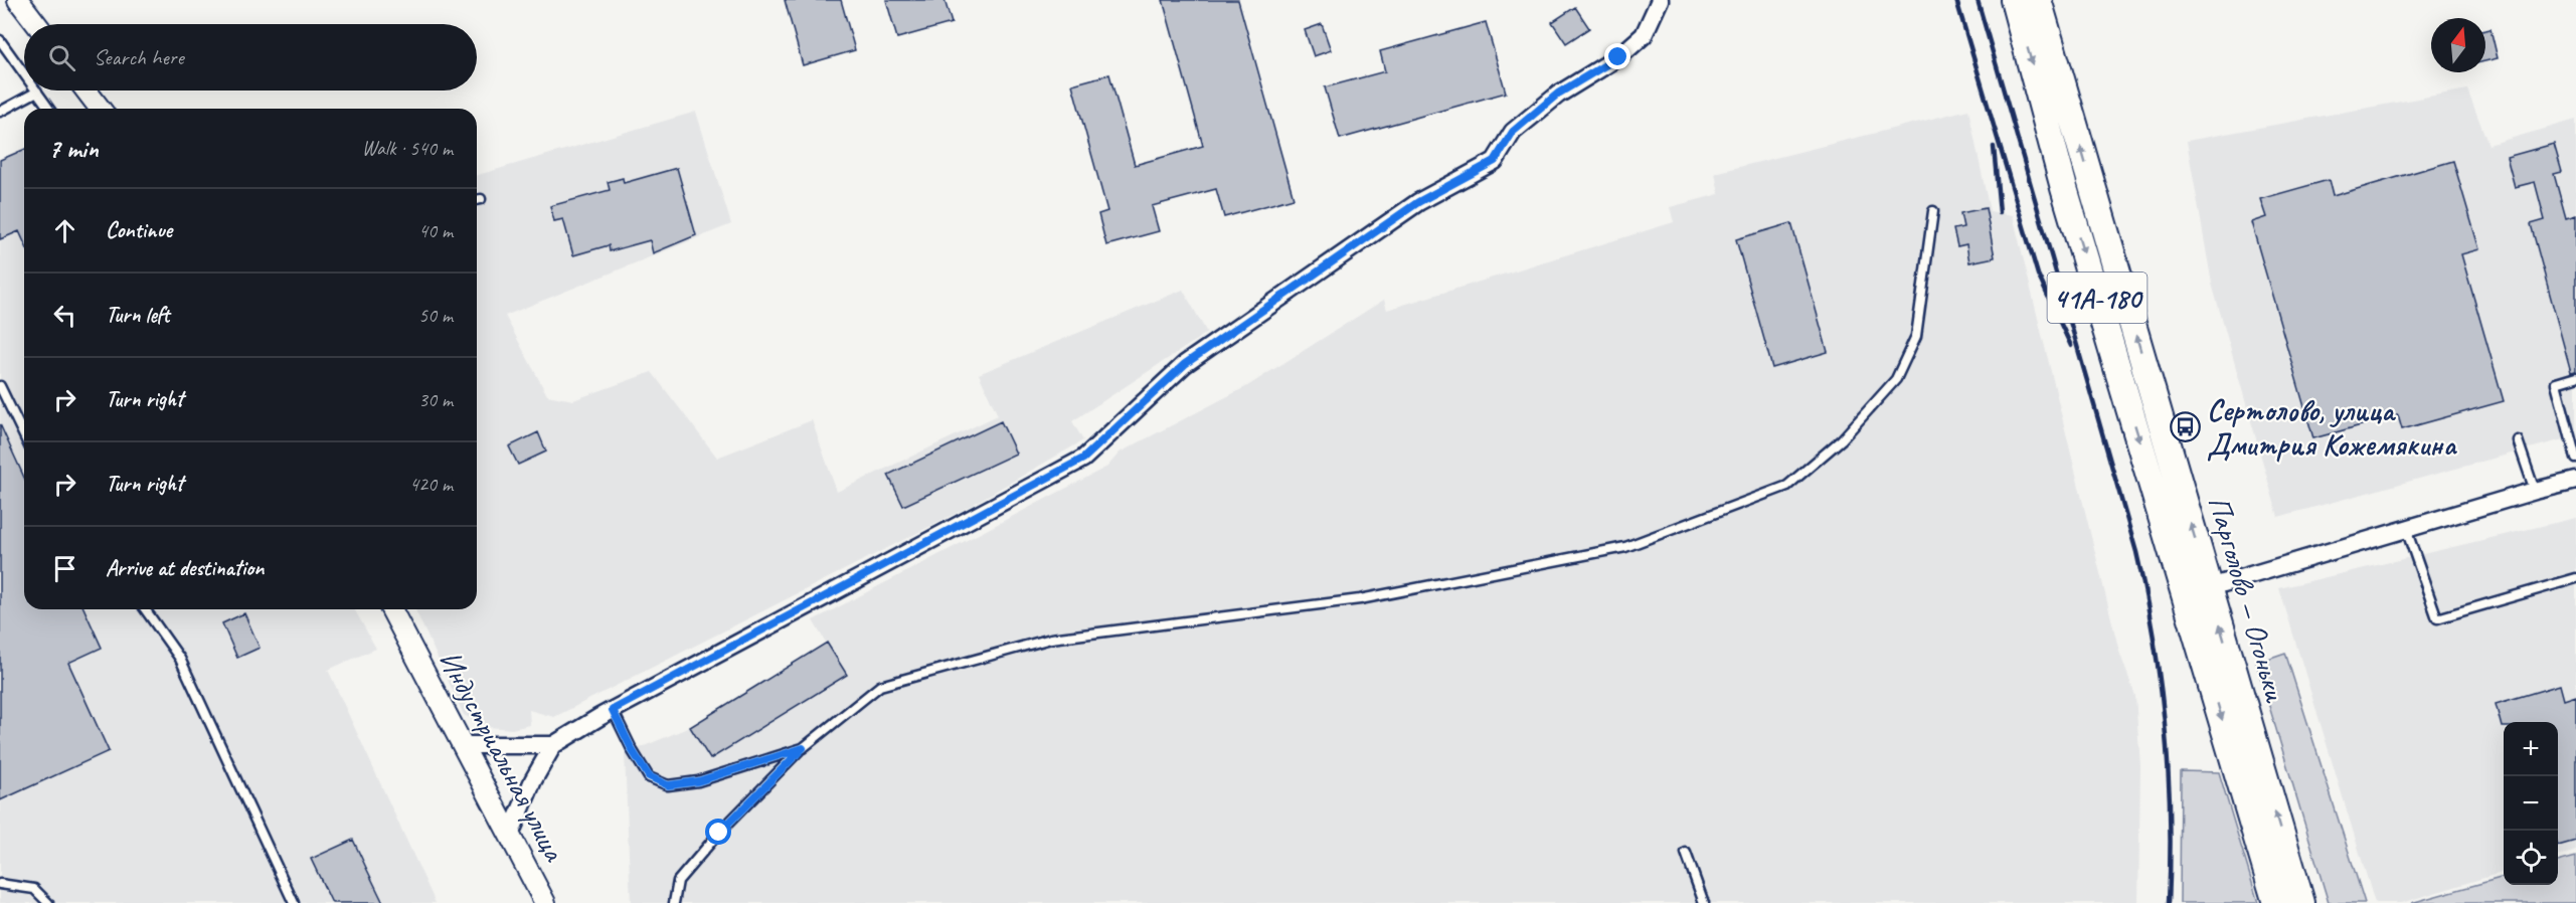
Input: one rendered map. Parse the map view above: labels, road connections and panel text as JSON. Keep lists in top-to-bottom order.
{
  "streets": {
    "main road": ["41А-180", "Парголово — Огоньки"],
    "street": ["Индустриальная улица"]
  },
  "places": {
    "bus stop": ["Сертолово, улица Дмитрия Кожемякина"]
  },
  "north": "top",
  "page": {
    "search": "Search here",
    "heading": ["7 min", "Walk · 540 m"],
    "list": [
      ["Continue", "40 m"],
      ["Turn left", "50 m"],
      ["Turn right", "30 m"],
      ["Turn right", "420 m"],
      "Arrive at destination"
    ],
    "map_buttons": ["+", "−"]
  }
}
